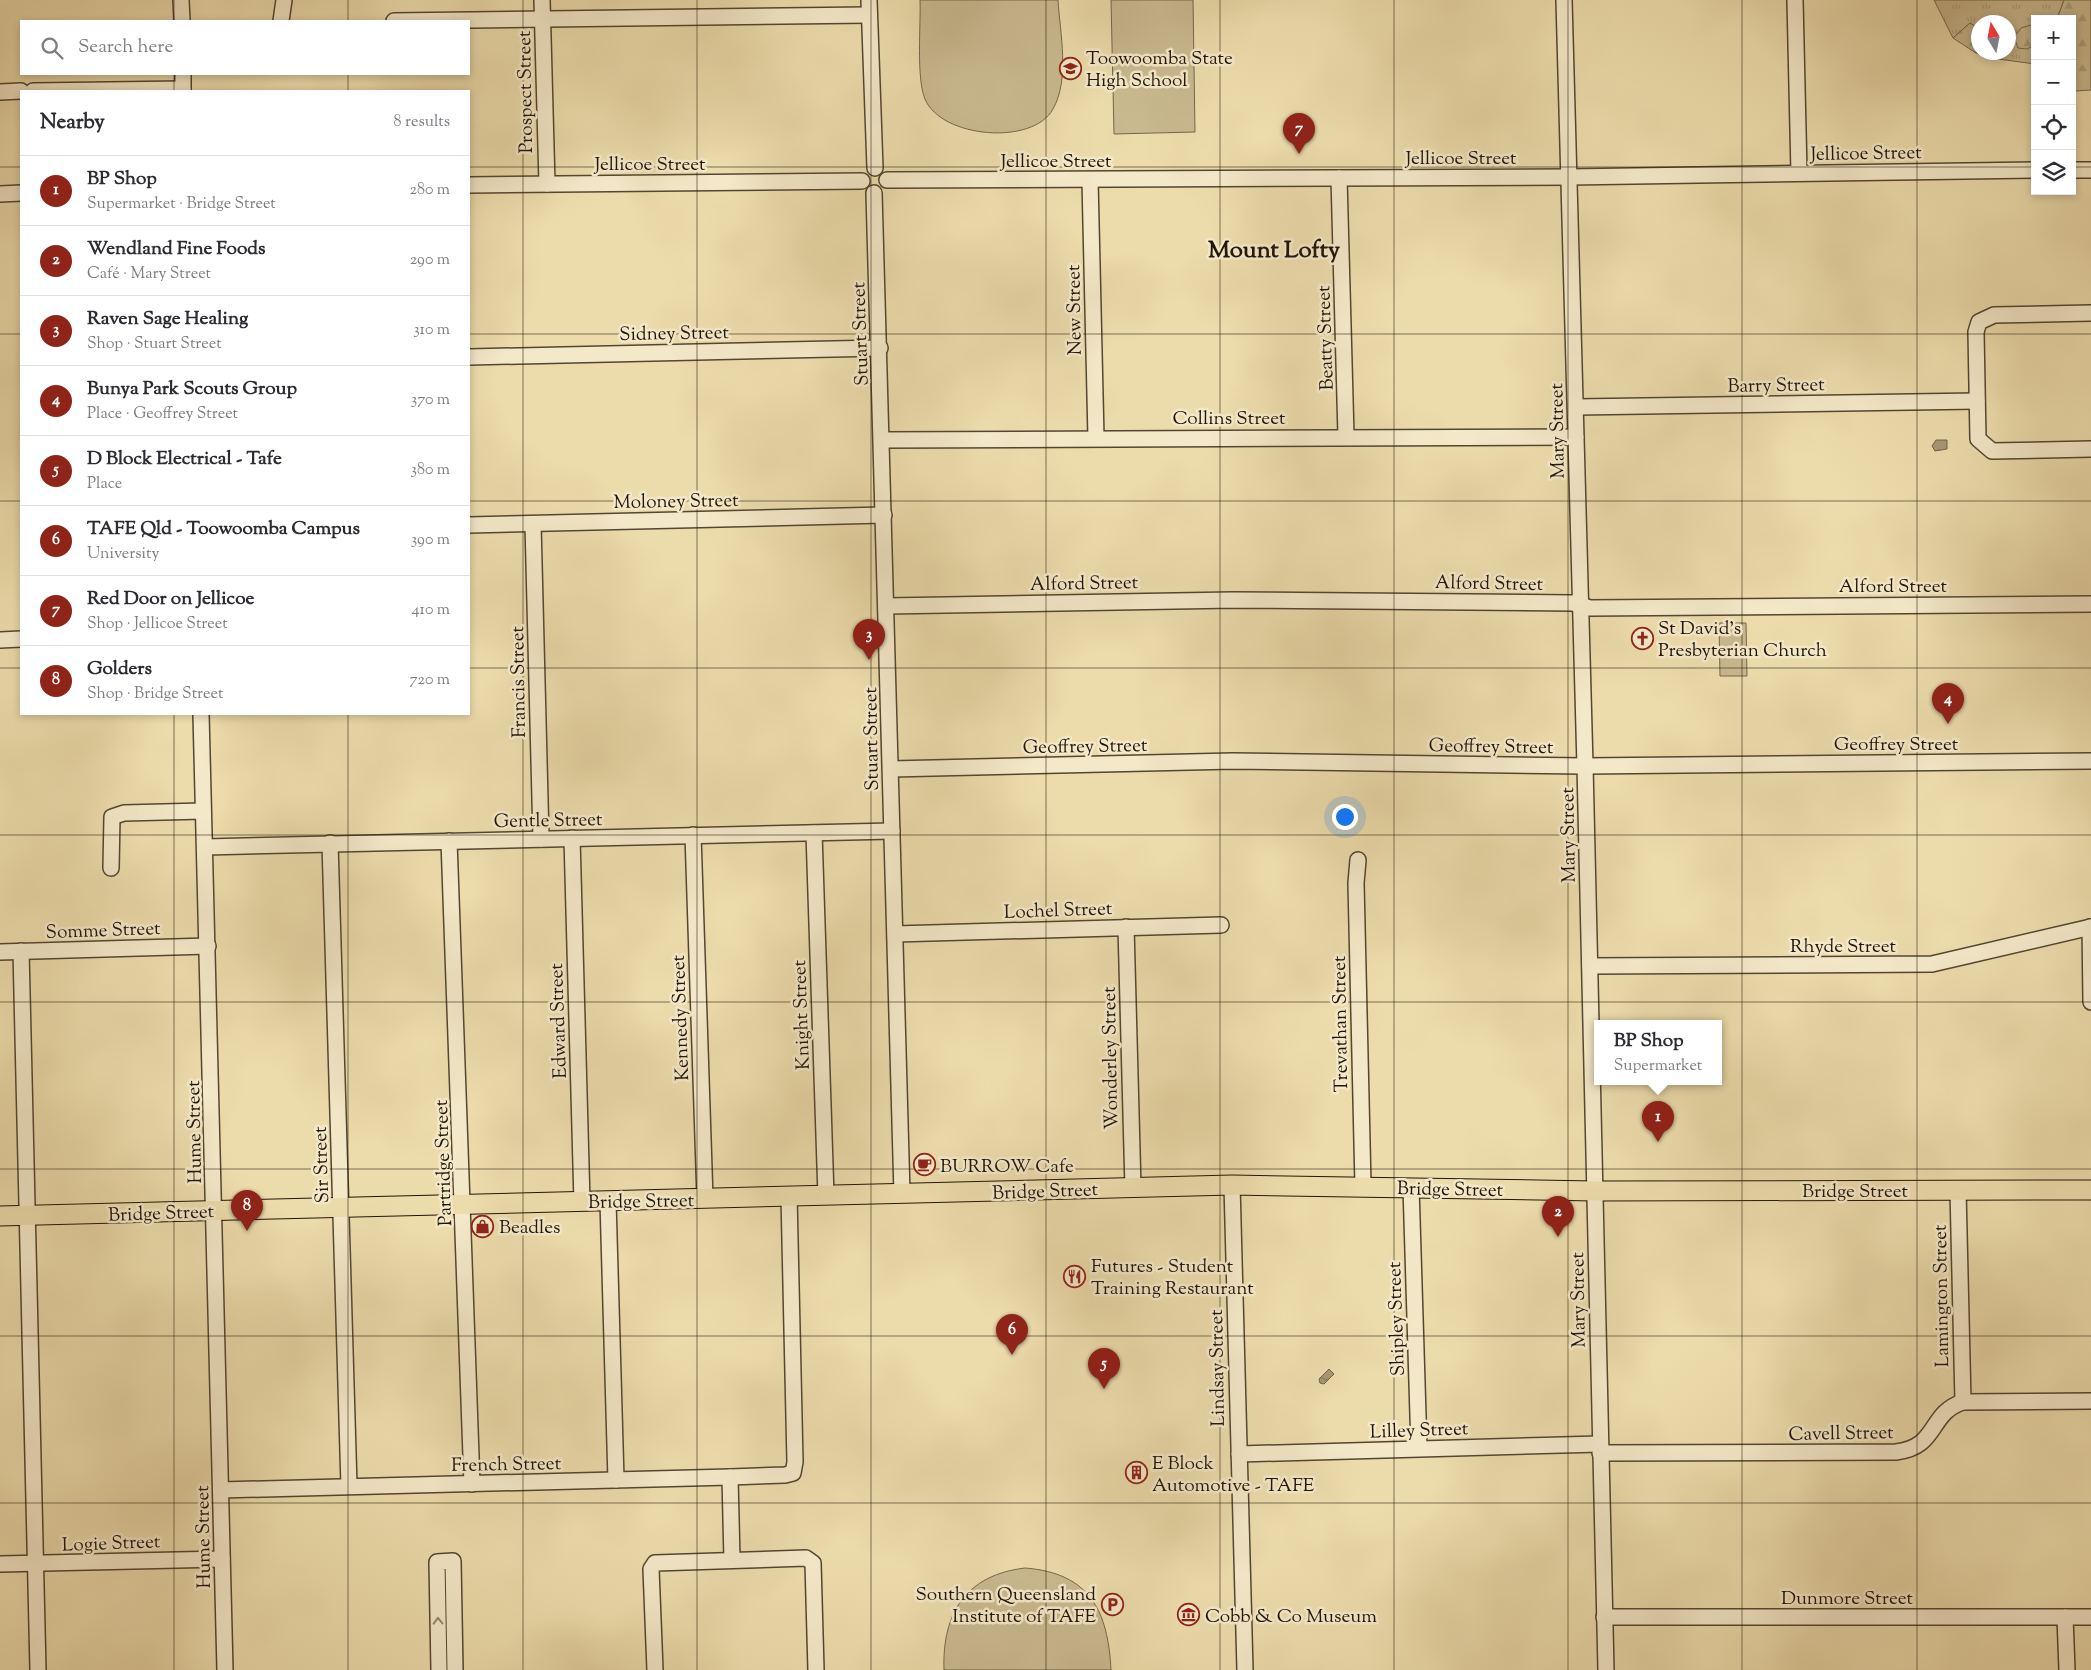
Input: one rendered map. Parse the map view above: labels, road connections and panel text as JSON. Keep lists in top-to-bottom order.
{
  "streets": {
    "main road": ["Bridge Street"],
    "street": [
      "Prospect Street",
      "Jellicoe Street",
      "New Street",
      "Sidney Street",
      "Stuart Street",
      "Beatty Street",
      "Barry Street",
      "Collins Street",
      "Mary Street",
      "Moloney Street",
      "Alford Street",
      "Francis Street",
      "Geoffrey Street",
      "Gentle Street",
      "Lochel Street",
      "Somme Street",
      "Rhyde Street",
      "Knight Street",
      "Kennedy Street",
      "Edward Street",
      "Trevathan Street",
      "Wonderley Street",
      "Hume Street",
      "Partridge Street",
      "Sir Street",
      "Lamington Street",
      "Shipley Street",
      "Lindsay Street",
      "Lilley Street",
      "Cavell Street",
      "French Street",
      "Logie Street",
      "Dunmore Street"
    ]
  },
  "crossings": [
    ["Prospect Street", "Jellicoe Street"],
    ["Jellicoe Street", "New Street"],
    ["Jellicoe Street", "Stuart Street"],
    ["Jellicoe Street", "Beatty Street"],
    ["Jellicoe Street", "Mary Street"],
    ["New Street", "Collins Street"],
    ["Sidney Street", "Stuart Street"],
    ["Stuart Street", "Collins Street"],
    ["Stuart Street", "Moloney Street"],
    ["Stuart Street", "Alford Street"],
    ["Stuart Street", "Geoffrey Street"],
    ["Stuart Street", "Gentle Street"],
    ["Stuart Street", "Lochel Street"],
    ["Stuart Street", "Bridge Street"],
    ["Beatty Street", "Collins Street"],
    ["Barry Street", "Mary Street"],
    ["Collins Street", "Mary Street"],
    ["Mary Street", "Alford Street"],
    ["Mary Street", "Geoffrey Street"],
    ["Mary Street", "Rhyde Street"],
    ["Mary Street", "Bridge Street"],
    ["Mary Street", "Lilley Street"],
    ["Mary Street", "Cavell Street"],
    ["Mary Street", "Dunmore Street"],
    ["Moloney Street", "Francis Street"],
    ["Francis Street", "Gentle Street"],
    ["Gentle Street", "Knight Street"],
    ["Gentle Street", "Kennedy Street"],
    ["Gentle Street", "Edward Street"],
    ["Gentle Street", "Hume Street"],
    ["Gentle Street", "Partridge Street"],
    ["Gentle Street", "Sir Street"],
    ["Lochel Street", "Wonderley Street"],
    ["Somme Street", "Hume Street"],
    ["Knight Street", "Bridge Street"],
    ["Kennedy Street", "Bridge Street"],
    ["Edward Street", "Bridge Street"],
    ["Trevathan Street", "Bridge Street"],
    ["Wonderley Street", "Bridge Street"],
    ["Hume Street", "Bridge Street"],
    ["Hume Street", "French Street"],
    ["Hume Street", "Logie Street"],
    ["Partridge Street", "Bridge Street"],
    ["Partridge Street", "French Street"],
    ["Sir Street", "Bridge Street"],
    ["Sir Street", "French Street"],
    ["Bridge Street", "Lamington Street"],
    ["Bridge Street", "Shipley Street"],
    ["Bridge Street", "Lindsay Street"],
    ["Bridge Street", "French Street"],
    ["Lamington Street", "Cavell Street"],
    ["Shipley Street", "Lilley Street"],
    ["Lindsay Street", "Lilley Street"],
    ["Lilley Street", "Cavell Street"]
  ],
  "districts": ["Mount Lofty"],
  "places": {
    "school or university": ["Toowoomba State High School"],
    "church": ["St David's Presbyterian Church"],
    "cafe": ["BURROW Cafe"],
    "shop": ["Beadles"],
    "restaurant": ["Futures - Student Training Restaurant"],
    "building": ["E Block Automotive - TAFE"],
    "parking": ["Southern Queensland Institute of TAFE"],
    "museum": ["Cobb & Co Museum"]
  },
  "north": "top",
  "page": {
    "map_buttons": ["+", "−"],
    "search": "Search here",
    "heading": ["Nearby", "8 results"],
    "pins": [
      "7",
      "3",
      "4",
      "1",
      "8",
      "2",
      "6",
      "5"
    ],
    "list": [
      {
        "mark": "1",
        "name": "BP Shop",
        "note": "Supermarket · Bridge Street",
        "value": "280 m"
      },
      {
        "mark": "2",
        "name": "Wendland Fine Foods",
        "note": "Café · Mary Street",
        "value": "290 m"
      },
      {
        "mark": "3",
        "name": "Raven Sage Healing",
        "note": "Shop · Stuart Street",
        "value": "310 m"
      },
      {
        "mark": "4",
        "name": "Bunya Park Scouts Group",
        "note": "Place · Geoffrey Street",
        "value": "370 m"
      },
      {
        "mark": "5",
        "name": "D Block Electrical - Tafe",
        "note": "Place",
        "value": "380 m"
      },
      {
        "mark": "6",
        "name": "TAFE Qld - Toowoomba Campus",
        "note": "University",
        "value": "390 m"
      },
      {
        "mark": "7",
        "name": "Red Door on Jellicoe",
        "note": "Shop · Jellicoe Street",
        "value": "410 m"
      },
      {
        "mark": "8",
        "name": "Golders",
        "note": "Shop · Bridge Street",
        "value": "720 m"
      }
    ],
    "popup": ["BP Shop", "Supermarket"]
  }
}
